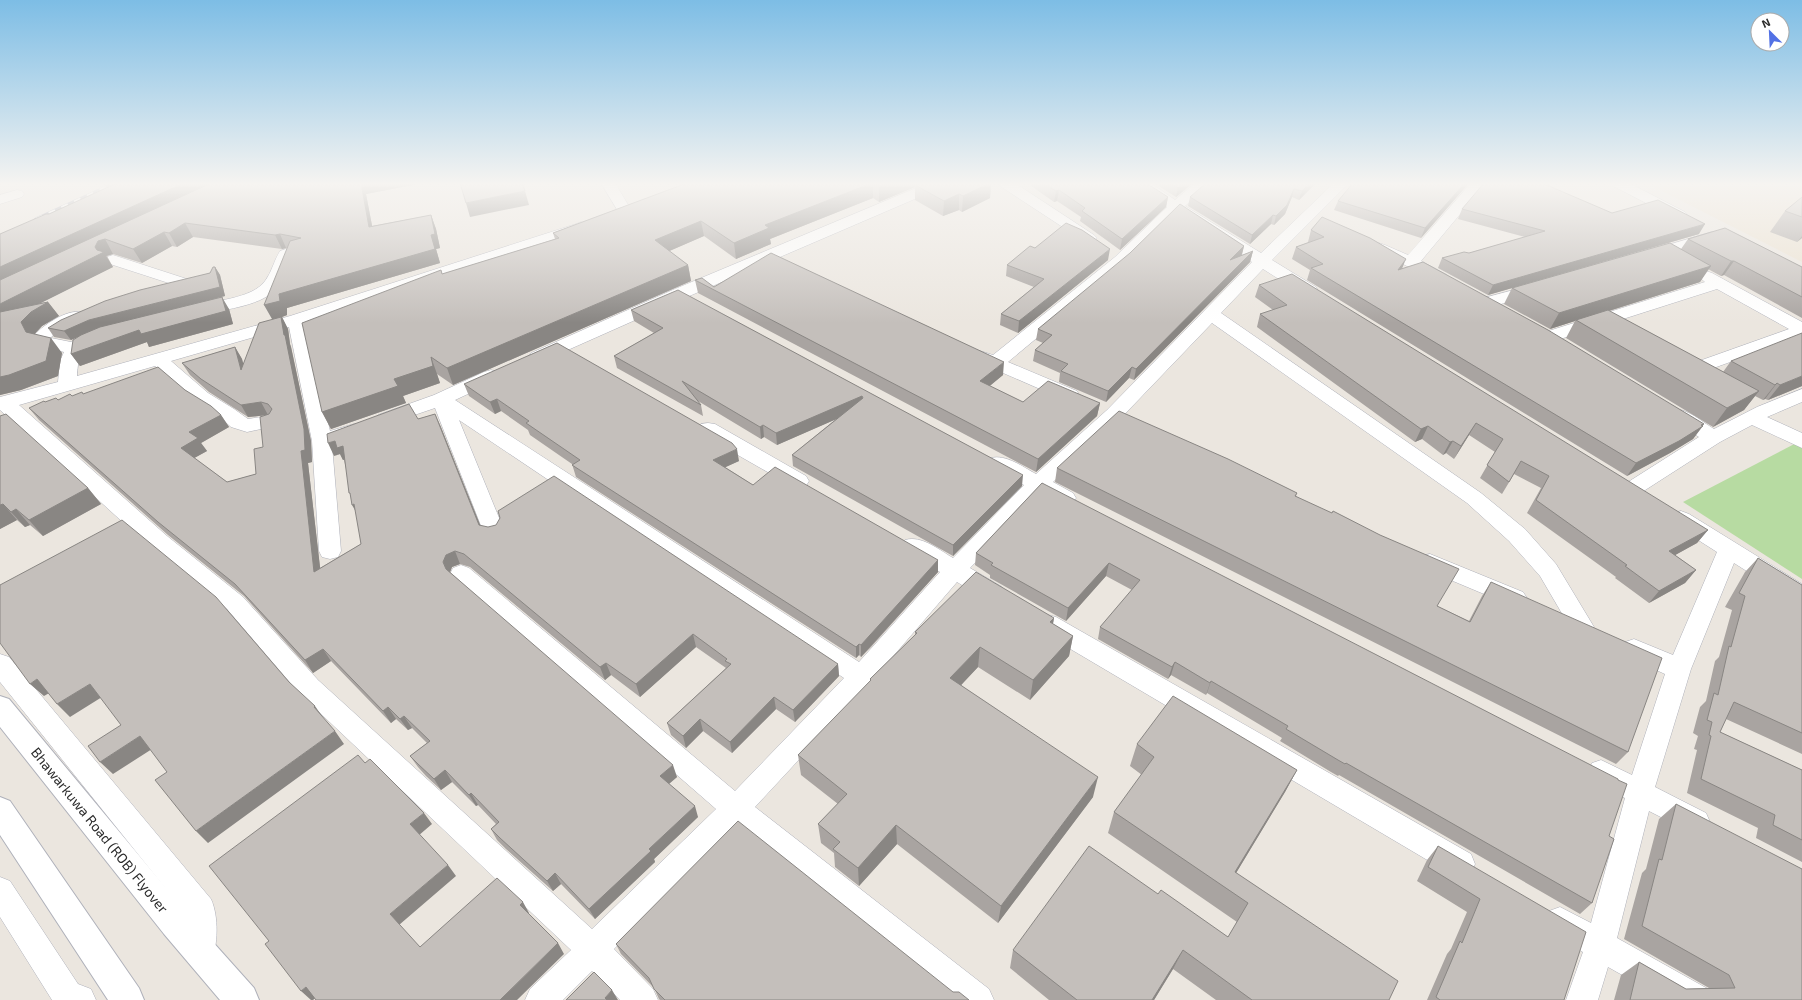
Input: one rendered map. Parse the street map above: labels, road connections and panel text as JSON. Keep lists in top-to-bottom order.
{
  "streets": {
    "main road": ["Bhawarkuwa Road (ROB) Flyover"]
  },
  "north": "top left"
}
